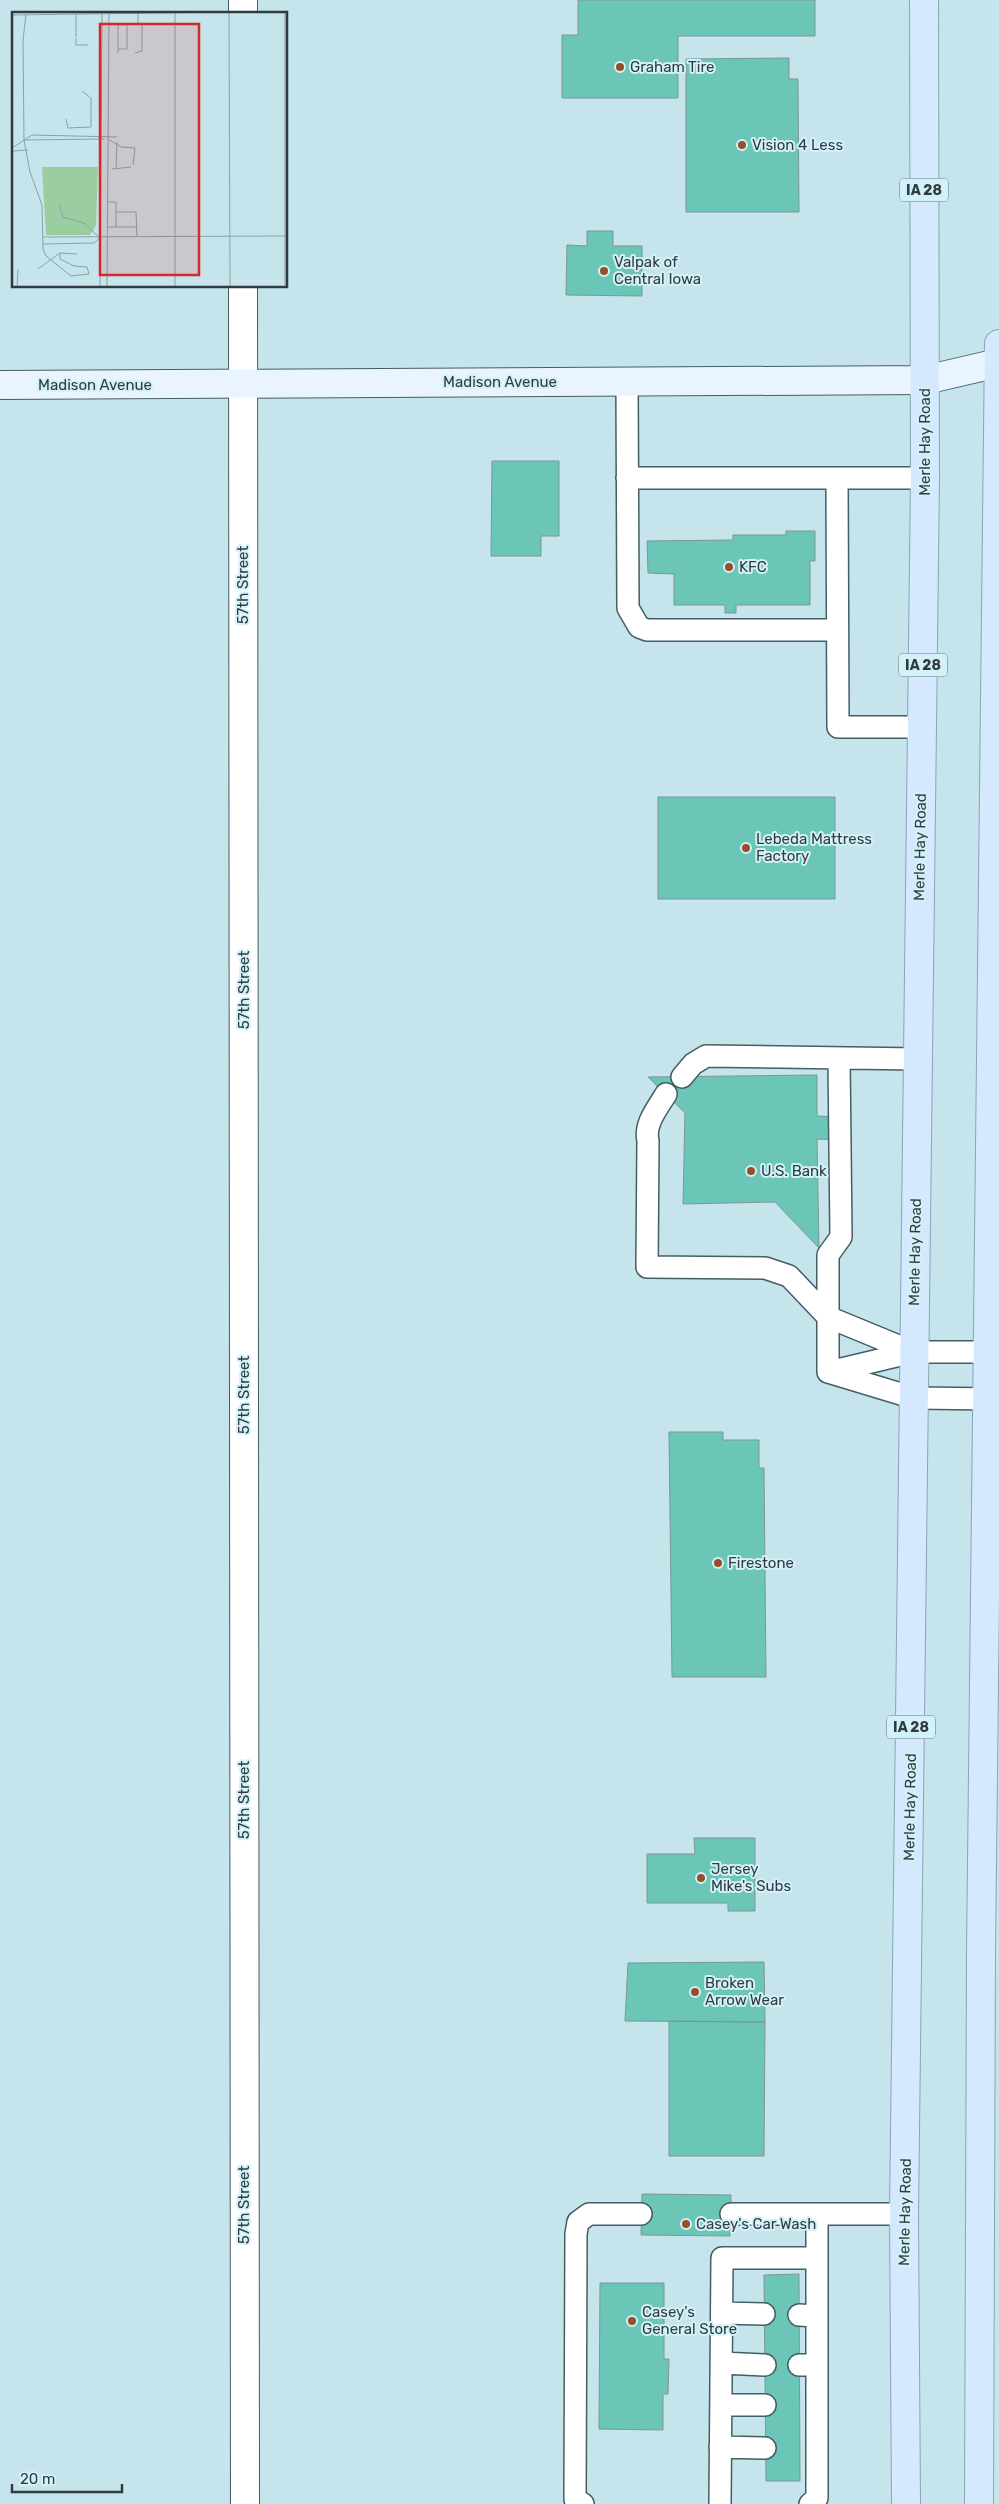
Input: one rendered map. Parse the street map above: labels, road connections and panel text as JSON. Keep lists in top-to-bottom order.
{
  "streets": {
    "main road": ["IA 28", "Merle Hay Road"],
    "street": ["Madison Avenue", "57th Street"]
  },
  "crossings": [
    ["Madison Avenue", "Merle Hay Road"],
    ["Madison Avenue", "57th Street"]
  ],
  "places": [
    "Graham Tire",
    "Vision 4 Less",
    "Valpak of Central Iowa",
    "KFC",
    "Lebeda Mattress Factory",
    "U.S. Bank",
    "Firestone",
    "Jersey Mike's Subs",
    "Broken Arrow Wear",
    "Casey's Car Wash",
    "Casey's General Store"
  ],
  "scale_bar": "20 m"
}
